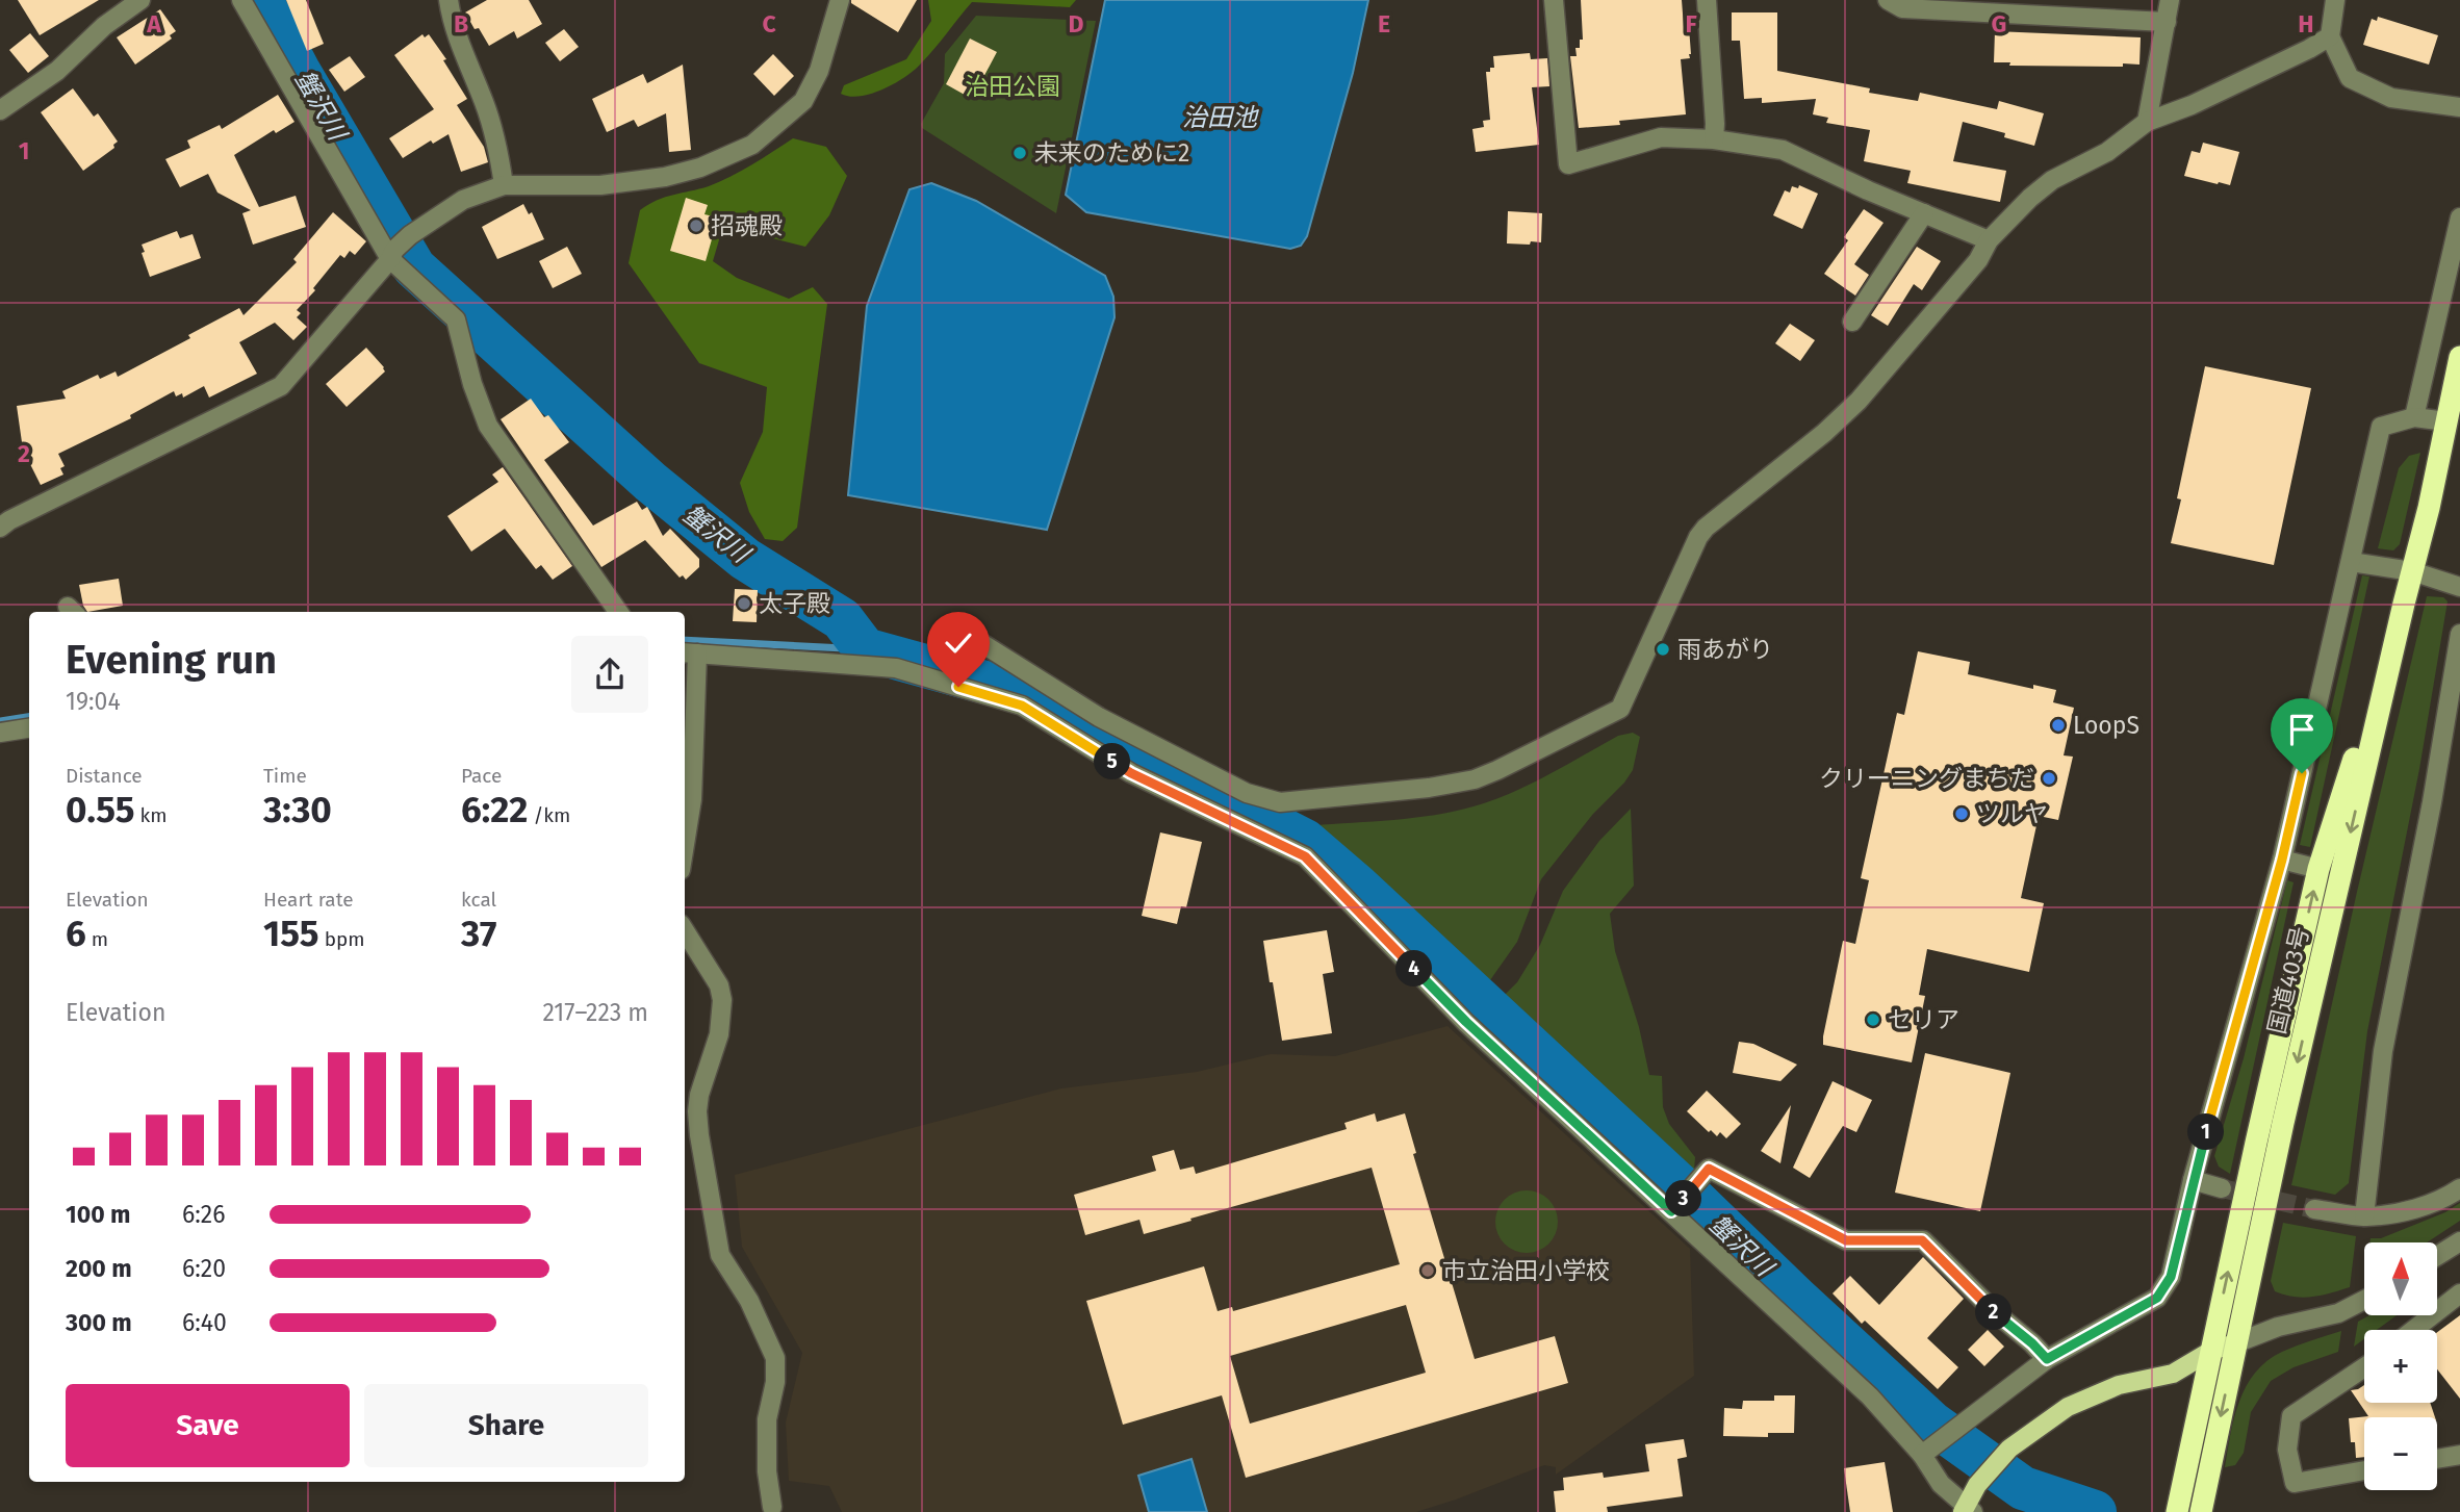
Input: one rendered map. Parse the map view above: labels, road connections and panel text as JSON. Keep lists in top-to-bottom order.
{
  "streets": {
    "highway": ["国道403号"]
  },
  "water": ["蟹沢川", "治田池"],
  "parks": ["治田公園"],
  "places": [
    "未来のために2",
    "招魂殿",
    "太子殿",
    "雨あがり",
    "LoopS",
    "クリーニングまちだ",
    "ツルヤ",
    "セリア",
    "市立治田小学校"
  ],
  "north": "top",
  "page": {
    "heading": ["Evening run", "19:04"],
    "stats": [
      ["Distance", "0.55 km"],
      ["Time", "3:30"],
      ["Pace", "6:22 /km"],
      ["Elevation", "6 m"],
      ["Heart rate", "155 bpm"],
      ["kcal", "37"]
    ],
    "pins": [
      "5",
      "4",
      "1",
      "3",
      "2"
    ],
    "chart": ["Elevation", "217–223 m"],
    "list": [
      {
        "name": "100 m",
        "note": "6:26"
      },
      {
        "name": "200 m",
        "note": "6:20"
      },
      {
        "name": "300 m",
        "note": "6:40"
      }
    ],
    "map_buttons": ["+", "−"],
    "buttons": ["Save", "Share"]
  },
  "grid": {
    "columns": [
      "A",
      "B",
      "C",
      "D",
      "E",
      "F",
      "G",
      "H"
    ],
    "rows": ["1", "2"]
  }
}
